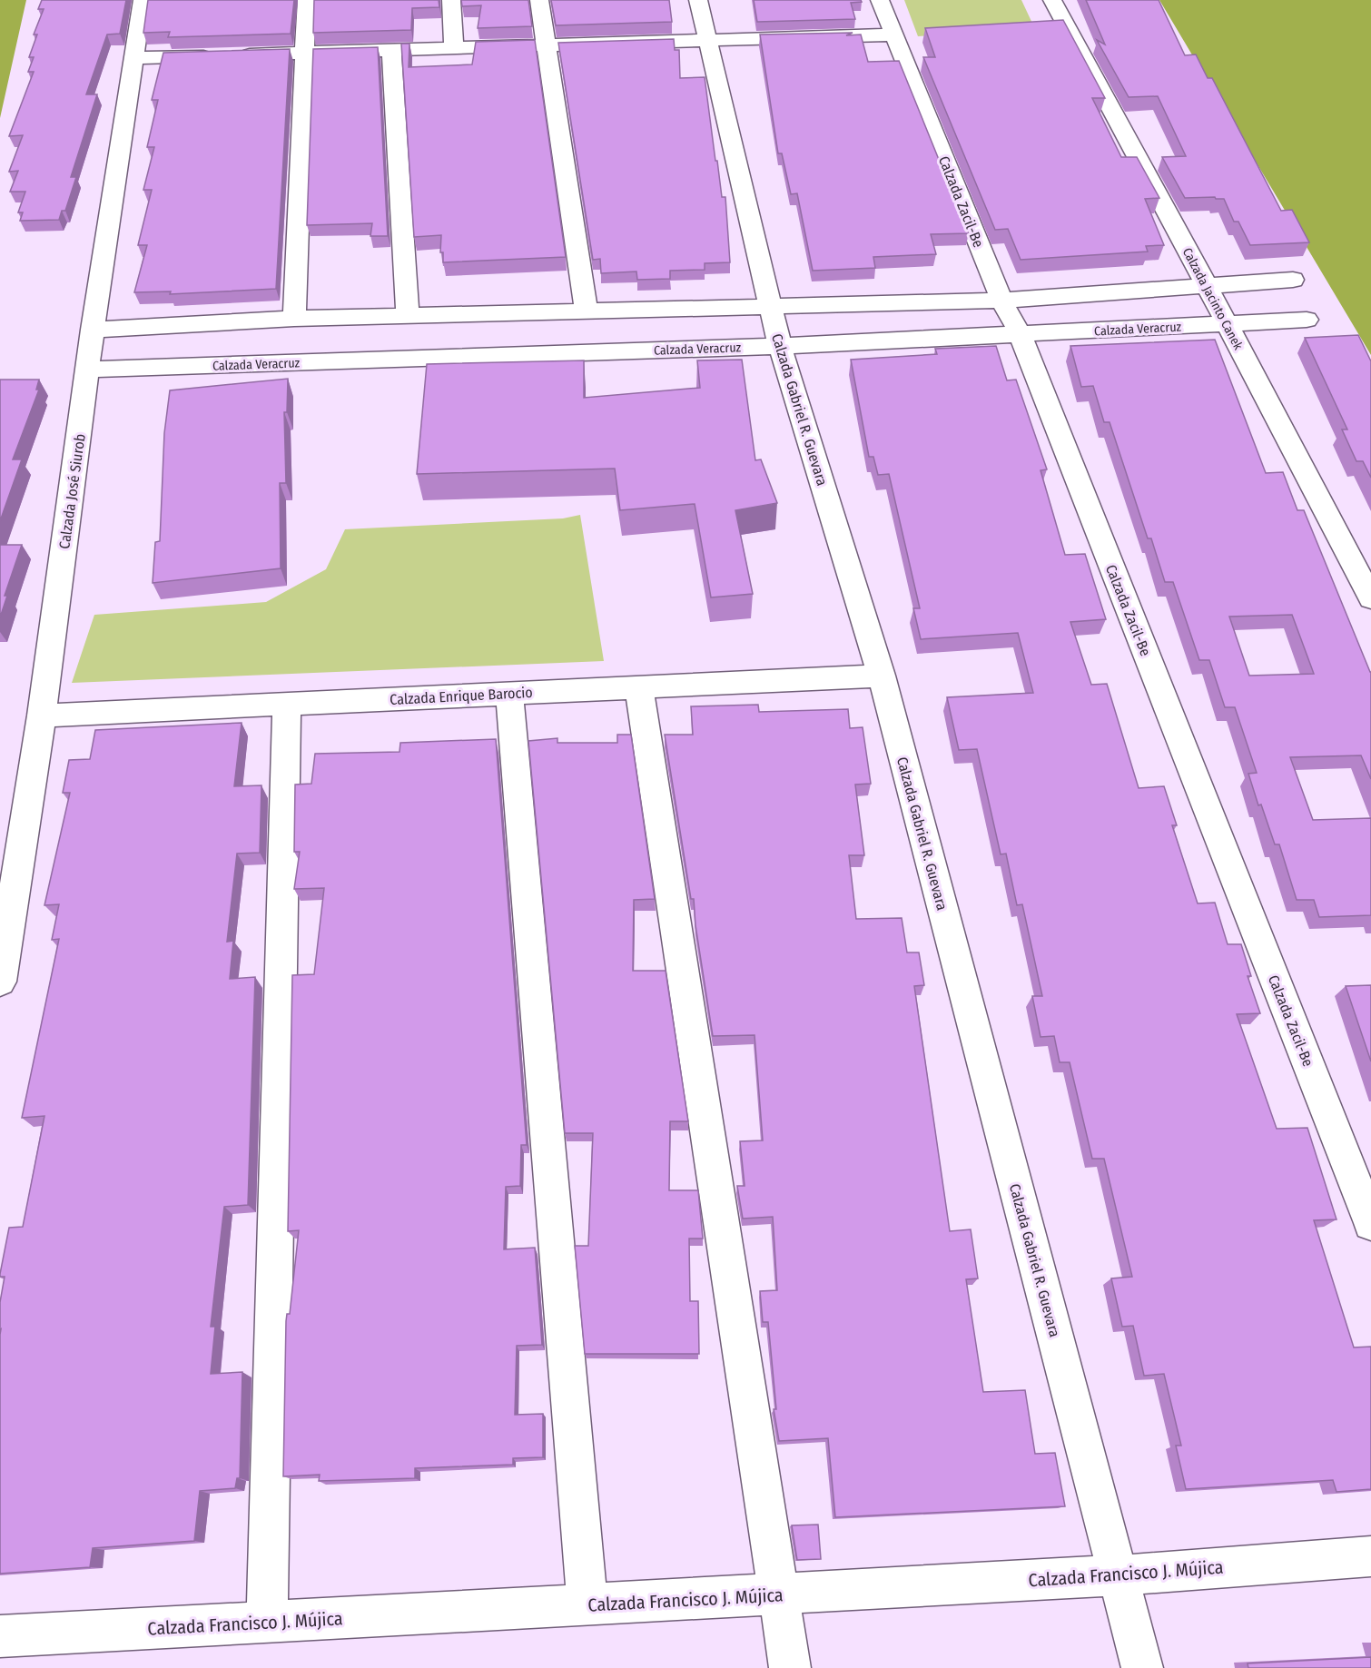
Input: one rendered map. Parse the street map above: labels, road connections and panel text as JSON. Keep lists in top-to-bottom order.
{
  "streets": {
    "street": [
      "Calzada Zacil-Be",
      "Calzada Jacinto Canek",
      "Calzada Veracruz",
      "Calzada Gabriel R. Guevara",
      "Calzada José Siurob",
      "Calzada Enrique Barocio",
      "Calzada Francisco J. Mújica"
    ]
  },
  "crossings": [
    ["Calzada Zacil-Be", "Calzada Veracruz"],
    ["Calzada Jacinto Canek", "Calzada Veracruz"],
    ["Calzada Veracruz", "Calzada Gabriel R. Guevara"],
    ["Calzada Veracruz", "Calzada José Siurob"],
    ["Calzada Gabriel R. Guevara", "Calzada Enrique Barocio"],
    ["Calzada Gabriel R. Guevara", "Calzada Francisco J. Mújica"],
    ["Calzada José Siurob", "Calzada Enrique Barocio"]
  ]
}
